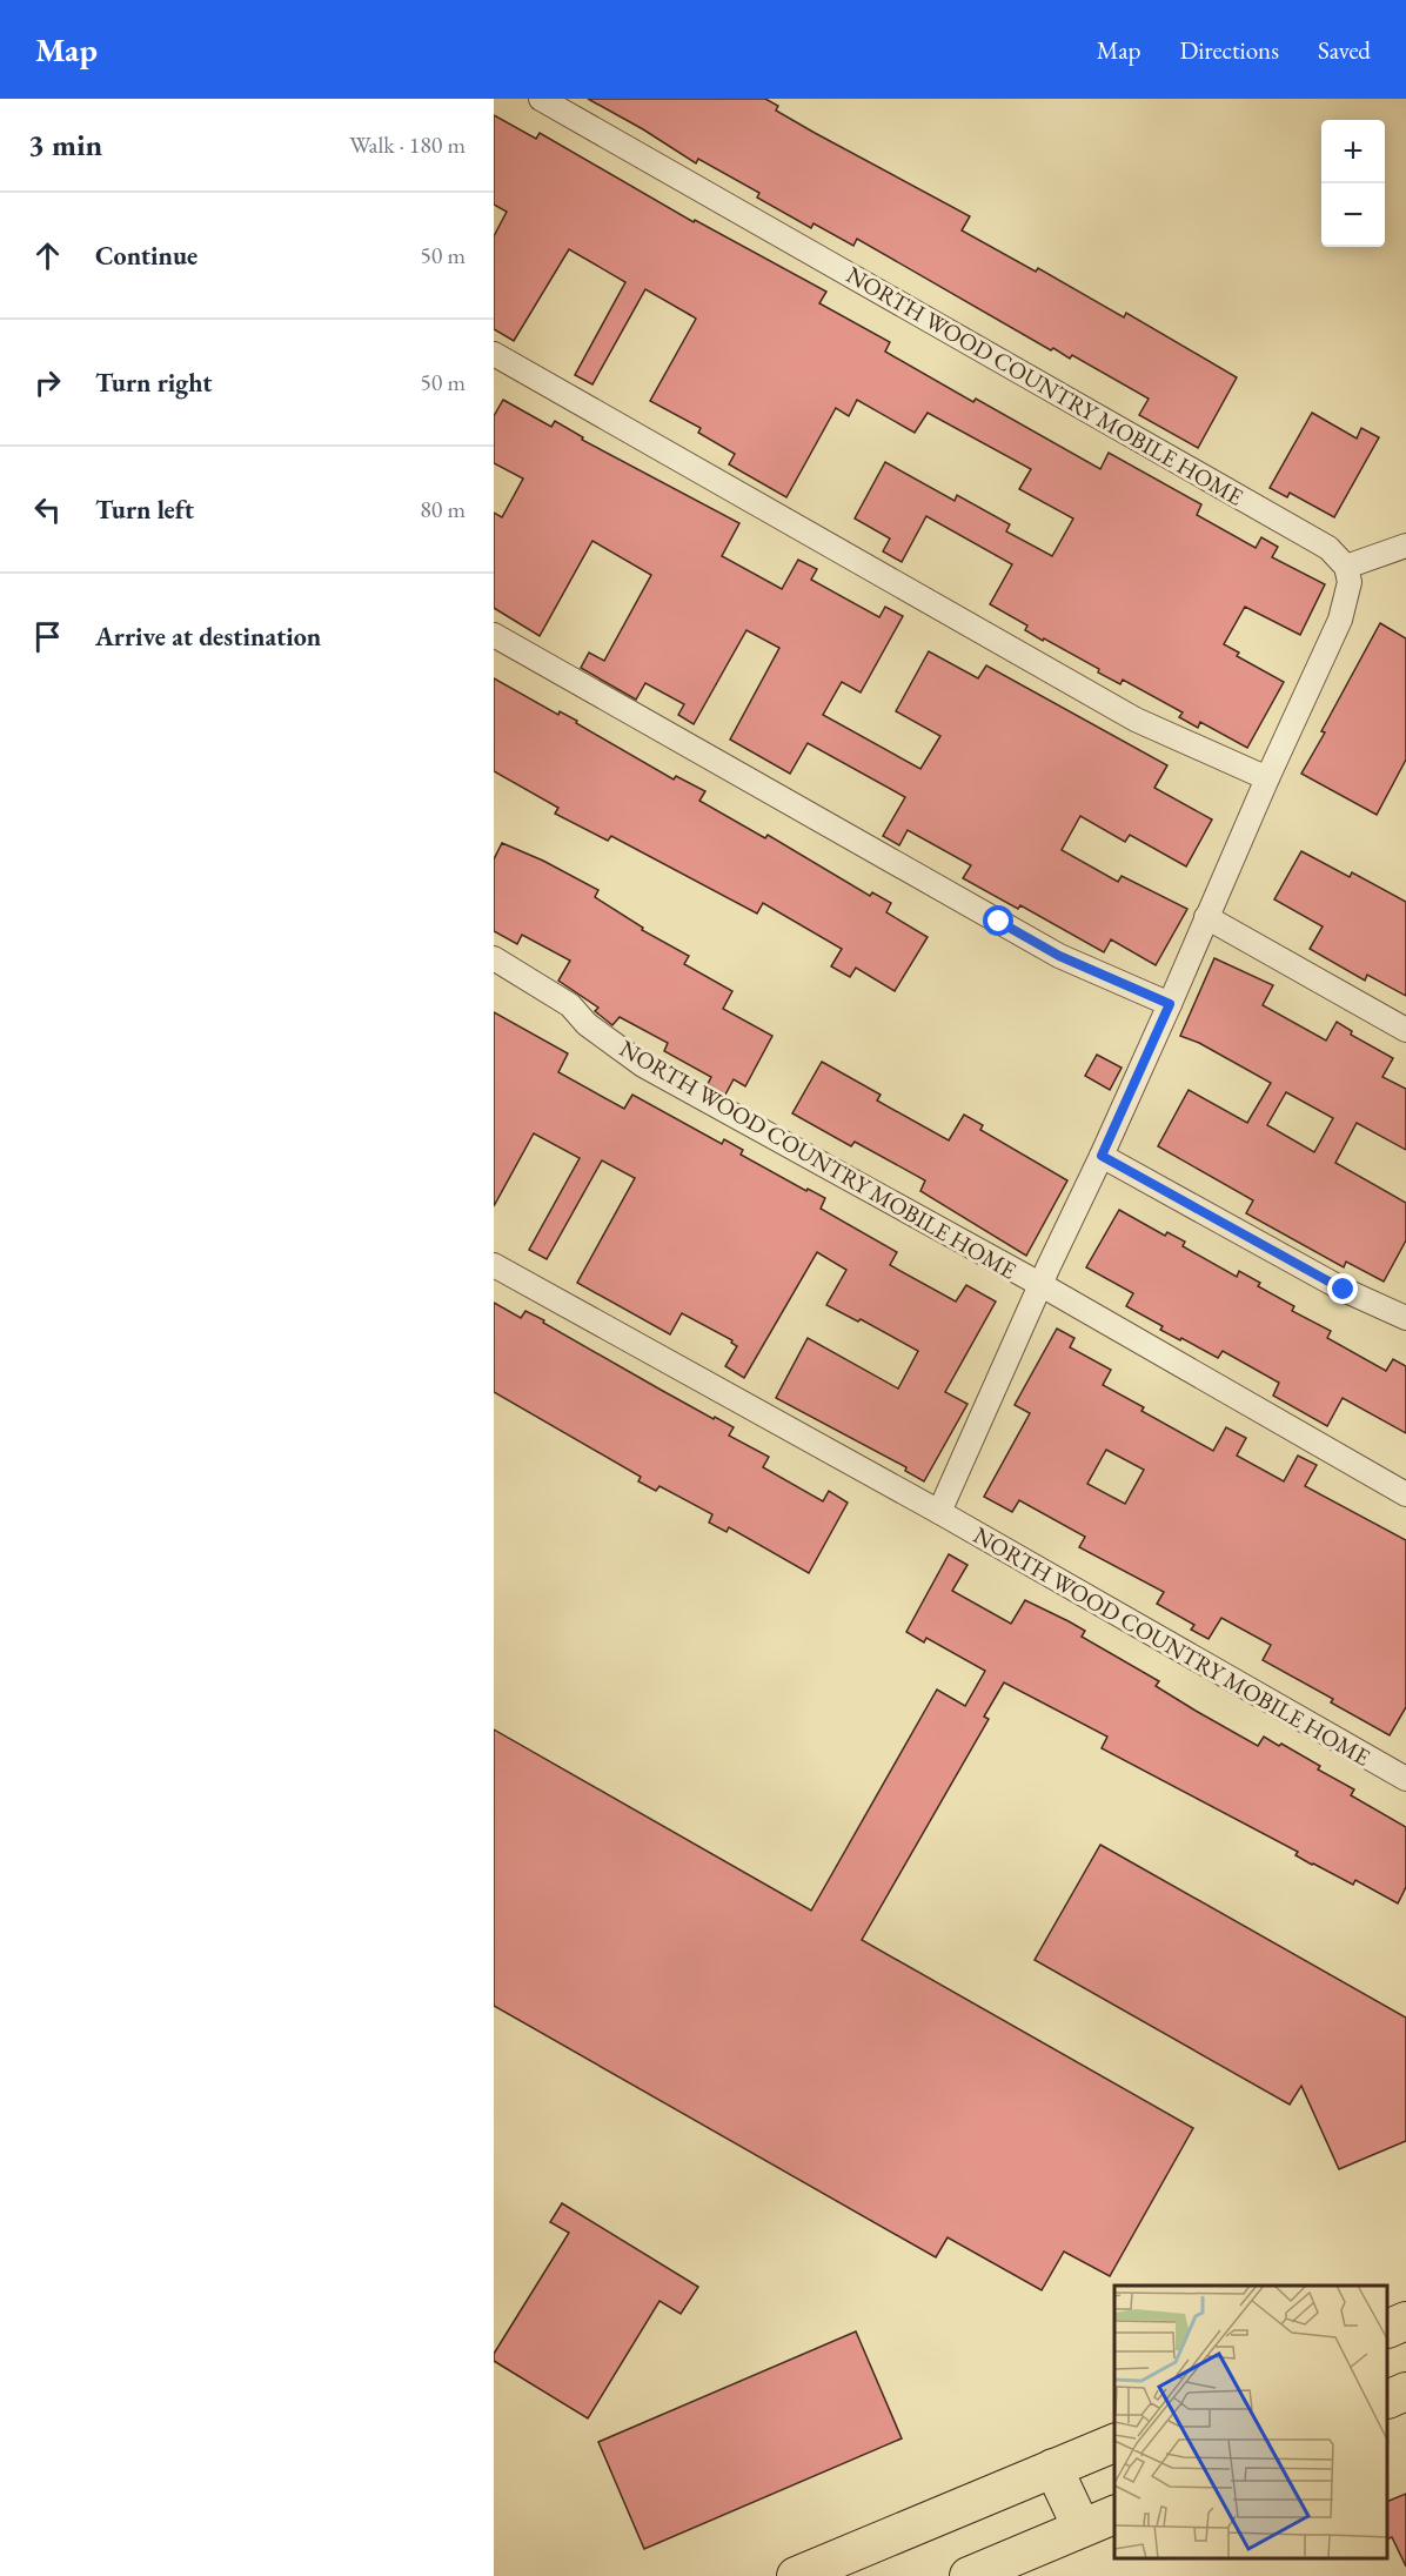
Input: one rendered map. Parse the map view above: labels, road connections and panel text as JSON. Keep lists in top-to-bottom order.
{
  "streets": {
    "street": ["NORTH WOOD COUNTRY MOBILE HOME"]
  },
  "page": {
    "header": "Map",
    "nav": ["Map", "Directions", "Saved"],
    "heading": ["3 min", "Walk · 180 m"],
    "map_buttons": ["+", "−"],
    "list": [
      ["Continue", "50 m"],
      ["Turn right", "50 m"],
      ["Turn left", "80 m"],
      "Arrive at destination"
    ]
  }
}
